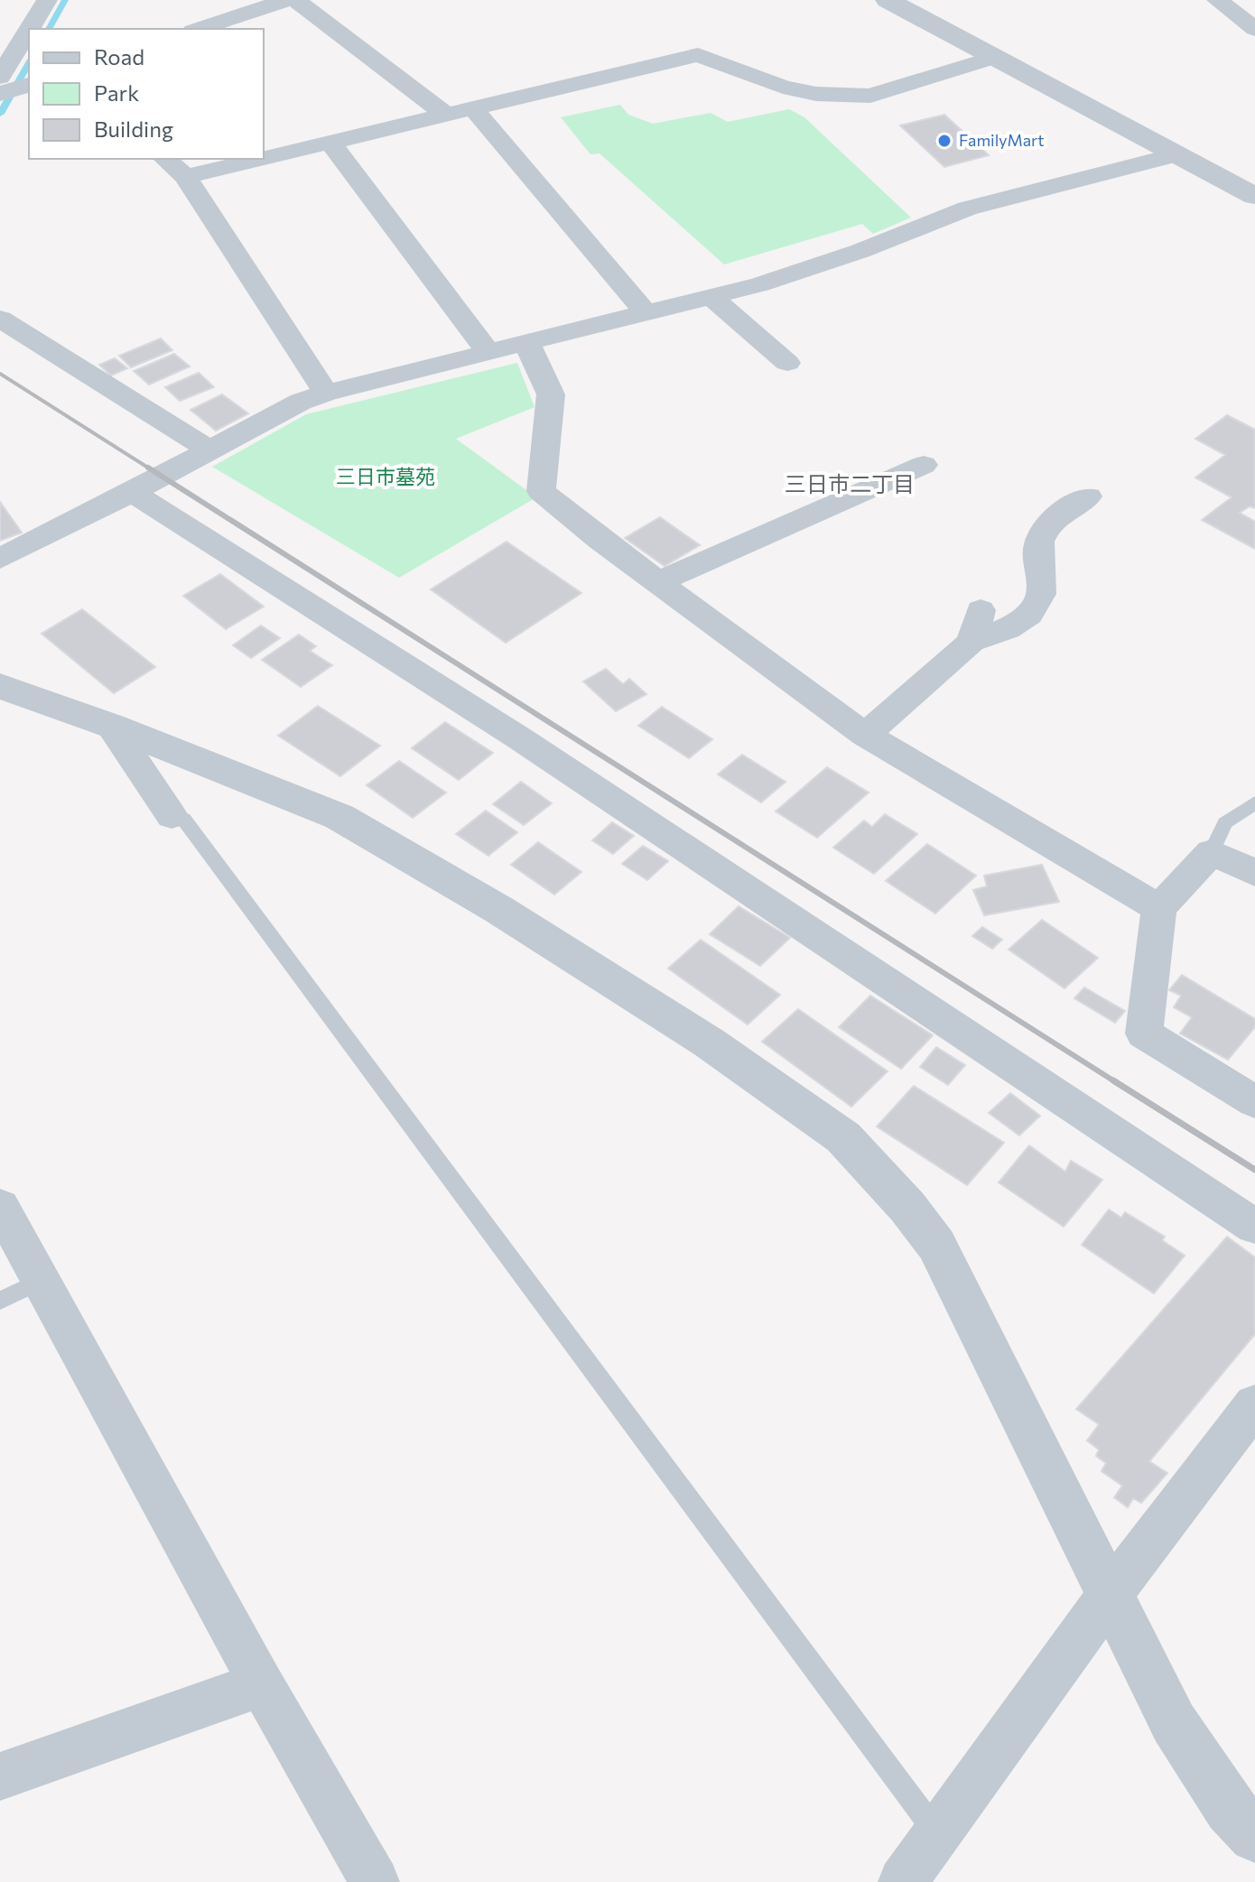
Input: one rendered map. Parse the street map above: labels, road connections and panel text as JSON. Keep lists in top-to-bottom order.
{
  "districts": ["三日市二丁目"],
  "parks": ["三日市墓苑"],
  "places": ["FamilyMart"],
  "legend": ["Road", "Park", "Building"]
}
